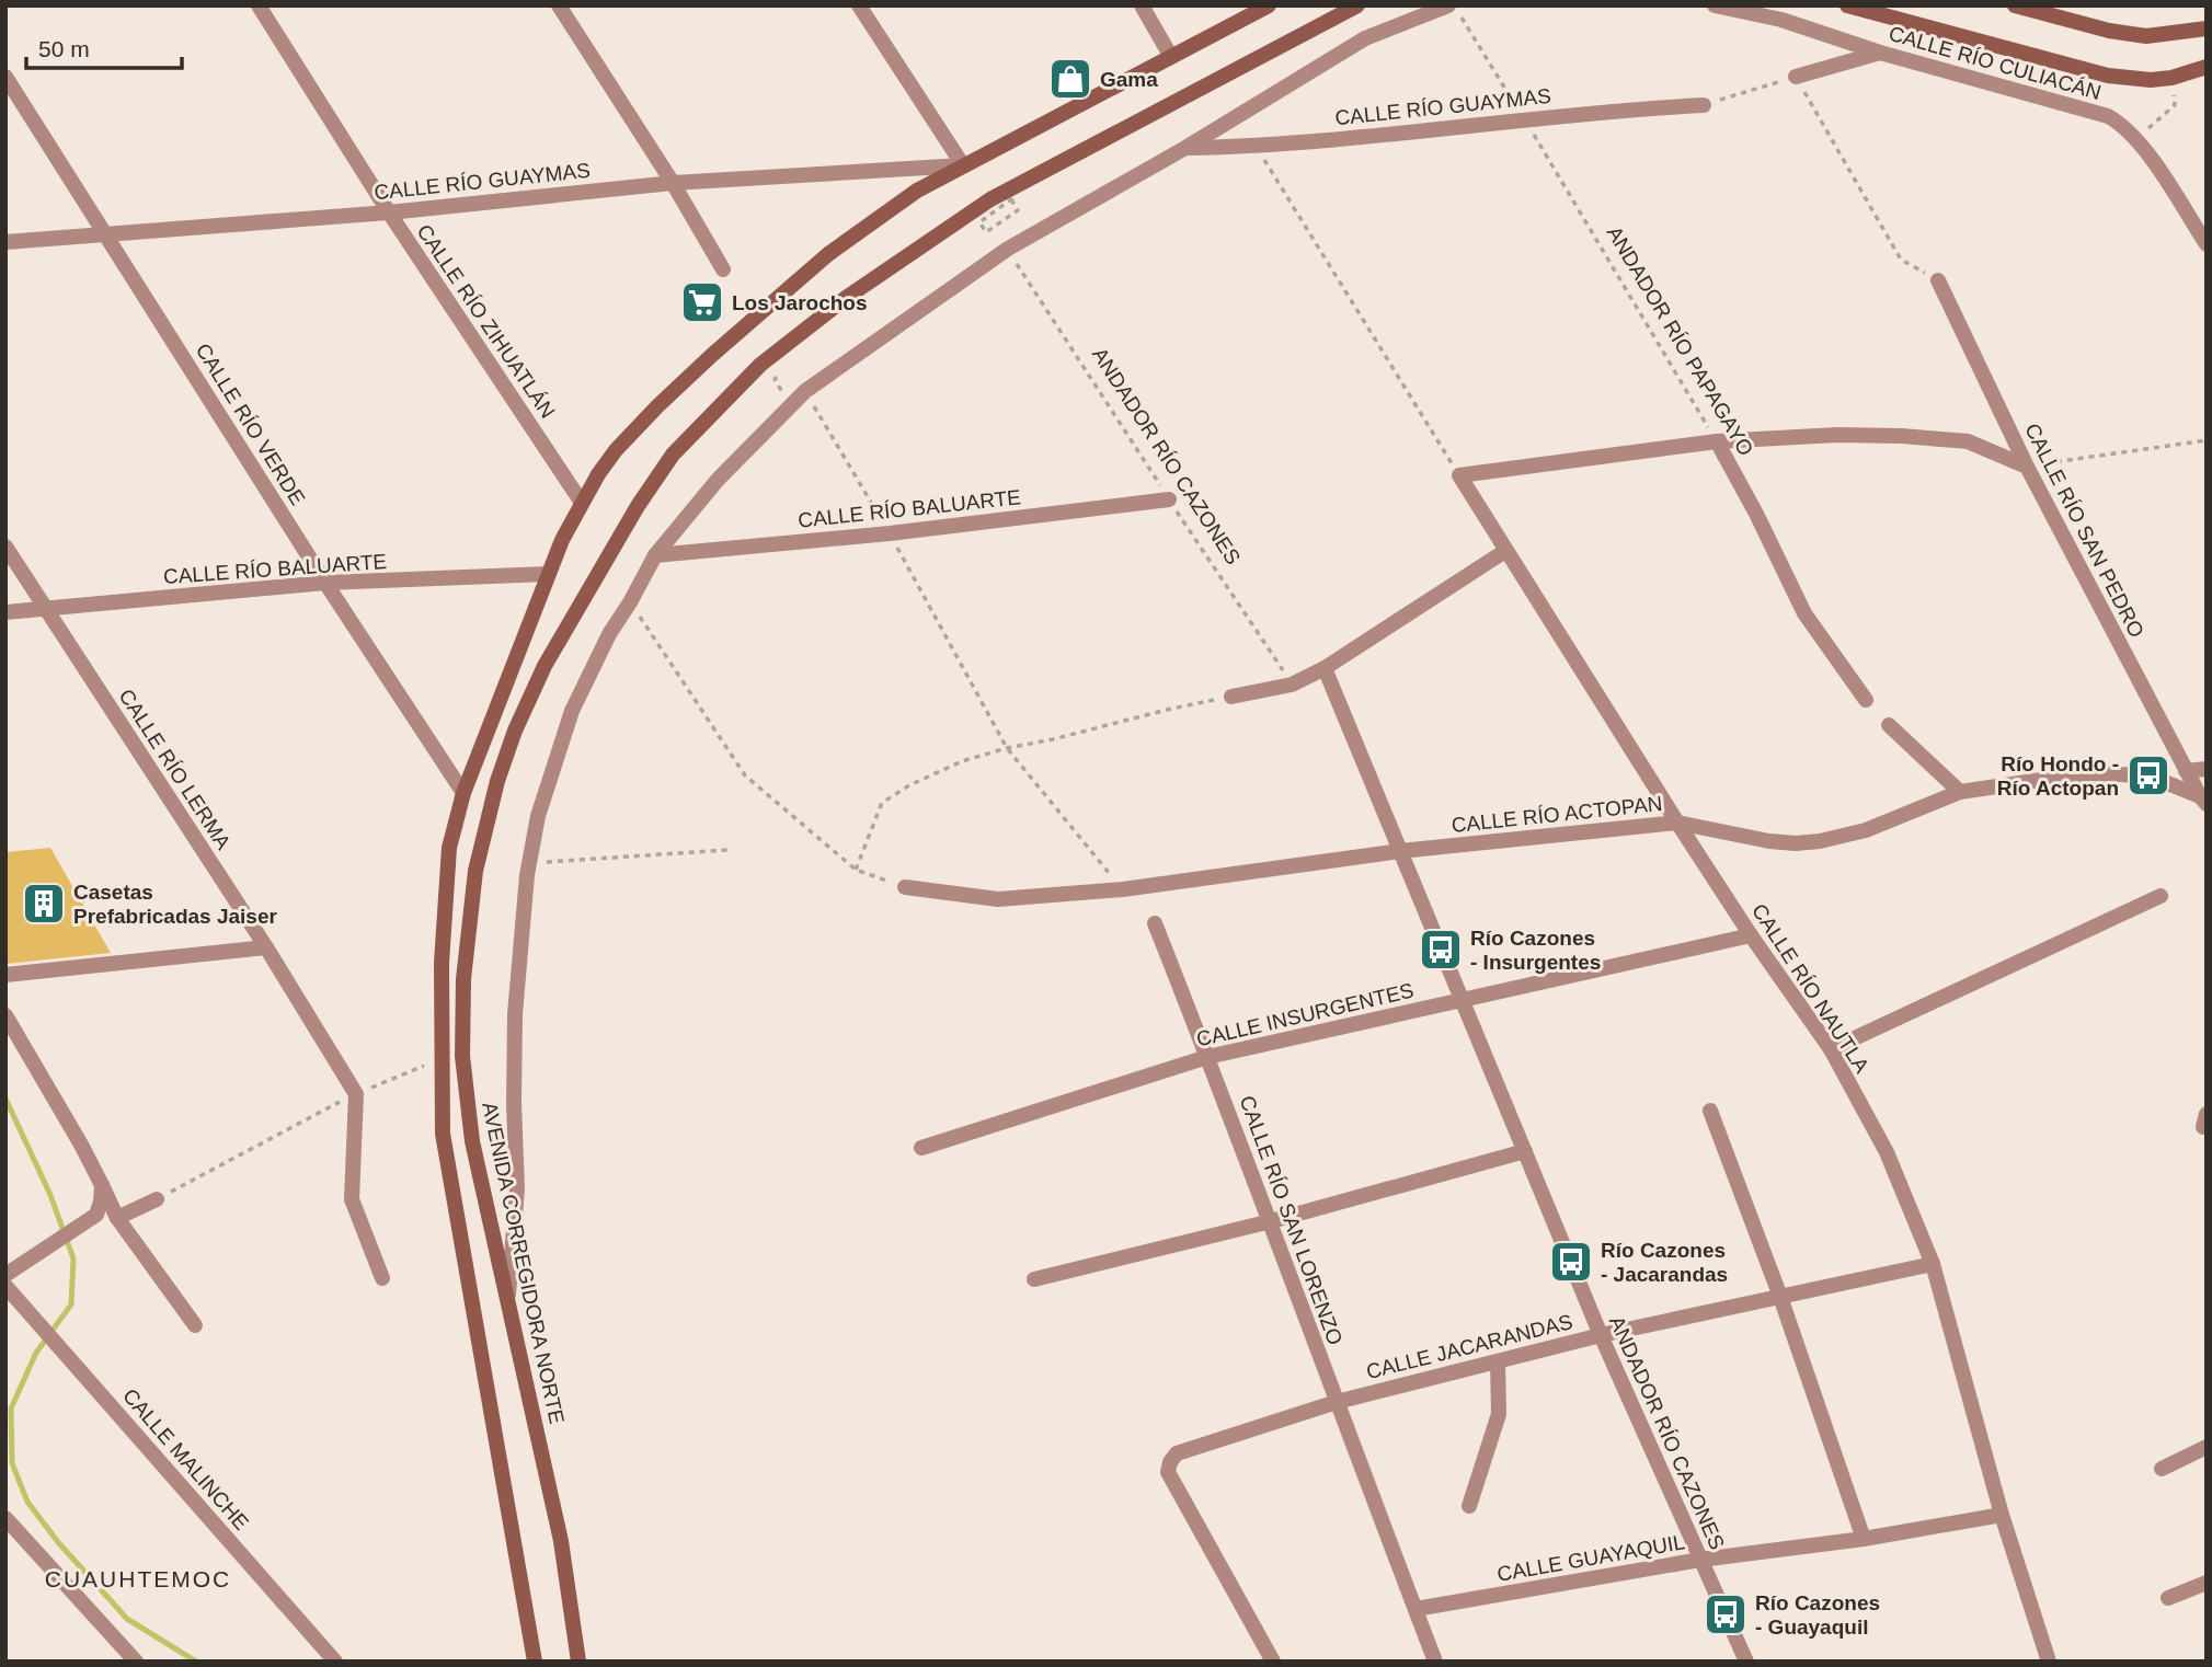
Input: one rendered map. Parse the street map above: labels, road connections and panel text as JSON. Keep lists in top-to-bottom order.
{
  "streets": {
    "main road": ["AVENIDA CORREGIDORA NORTE"],
    "street": [
      "CALLE RÍO CULIACÁN",
      "CALLE RÍO GUAYMAS",
      "CALLE RÍO ZIHUATLÁN",
      "ANDADOR RÍO PAPAGAYO",
      "CALLE RÍO VERDE",
      "ANDADOR RÍO CAZONES",
      "CALLE RÍO BALUARTE",
      "CALLE RÍO SAN PEDRO",
      "CALLE RÍO LERMA",
      "CALLE RÍO ACTOPAN",
      "CALLE RÍO NAUTLA",
      "CALLE INSURGENTES",
      "CALLE RÍO SAN LORENZO",
      "CALLE JACARANDAS",
      "CALLE MALINCHE",
      "CALLE GUAYAQUIL"
    ]
  },
  "crossings": [
    ["CALLE RÍO GUAYMAS", "CALLE RÍO ZIHUATLÁN"],
    ["CALLE RÍO GUAYMAS", "ANDADOR RÍO PAPAGAYO"],
    ["CALLE RÍO GUAYMAS", "CALLE RÍO VERDE"],
    ["CALLE RÍO VERDE", "CALLE RÍO BALUARTE"],
    ["ANDADOR RÍO CAZONES", "CALLE RÍO BALUARTE"],
    ["ANDADOR RÍO CAZONES", "CALLE RÍO ACTOPAN"],
    ["ANDADOR RÍO CAZONES", "CALLE INSURGENTES"],
    ["ANDADOR RÍO CAZONES", "CALLE JACARANDAS"],
    ["ANDADOR RÍO CAZONES", "CALLE GUAYAQUIL"],
    ["CALLE RÍO BALUARTE", "CALLE RÍO LERMA"],
    ["CALLE RÍO SAN PEDRO", "CALLE RÍO ACTOPAN"],
    ["CALLE RÍO ACTOPAN", "CALLE RÍO NAUTLA"],
    ["CALLE RÍO NAUTLA", "CALLE INSURGENTES"],
    ["CALLE RÍO NAUTLA", "CALLE JACARANDAS"],
    ["CALLE RÍO NAUTLA", "CALLE GUAYAQUIL"],
    ["CALLE INSURGENTES", "CALLE RÍO SAN LORENZO"],
    ["CALLE RÍO SAN LORENZO", "CALLE JACARANDAS"],
    ["CALLE RÍO SAN LORENZO", "CALLE GUAYAQUIL"]
  ],
  "districts": ["CUAUHTEMOC"],
  "places": {
    "shop": ["Gama"],
    "supermarket": ["Los Jarochos"],
    "bus stop": [
      "Río Hondo - Río Actopan",
      "Río Cazones - Insurgentes",
      "Río Cazones - Jacarandas",
      "Río Cazones - Guayaquil"
    ],
    "building": ["Casetas Prefabricadas Jaiser"]
  },
  "scale_bar": "50 m"
}
